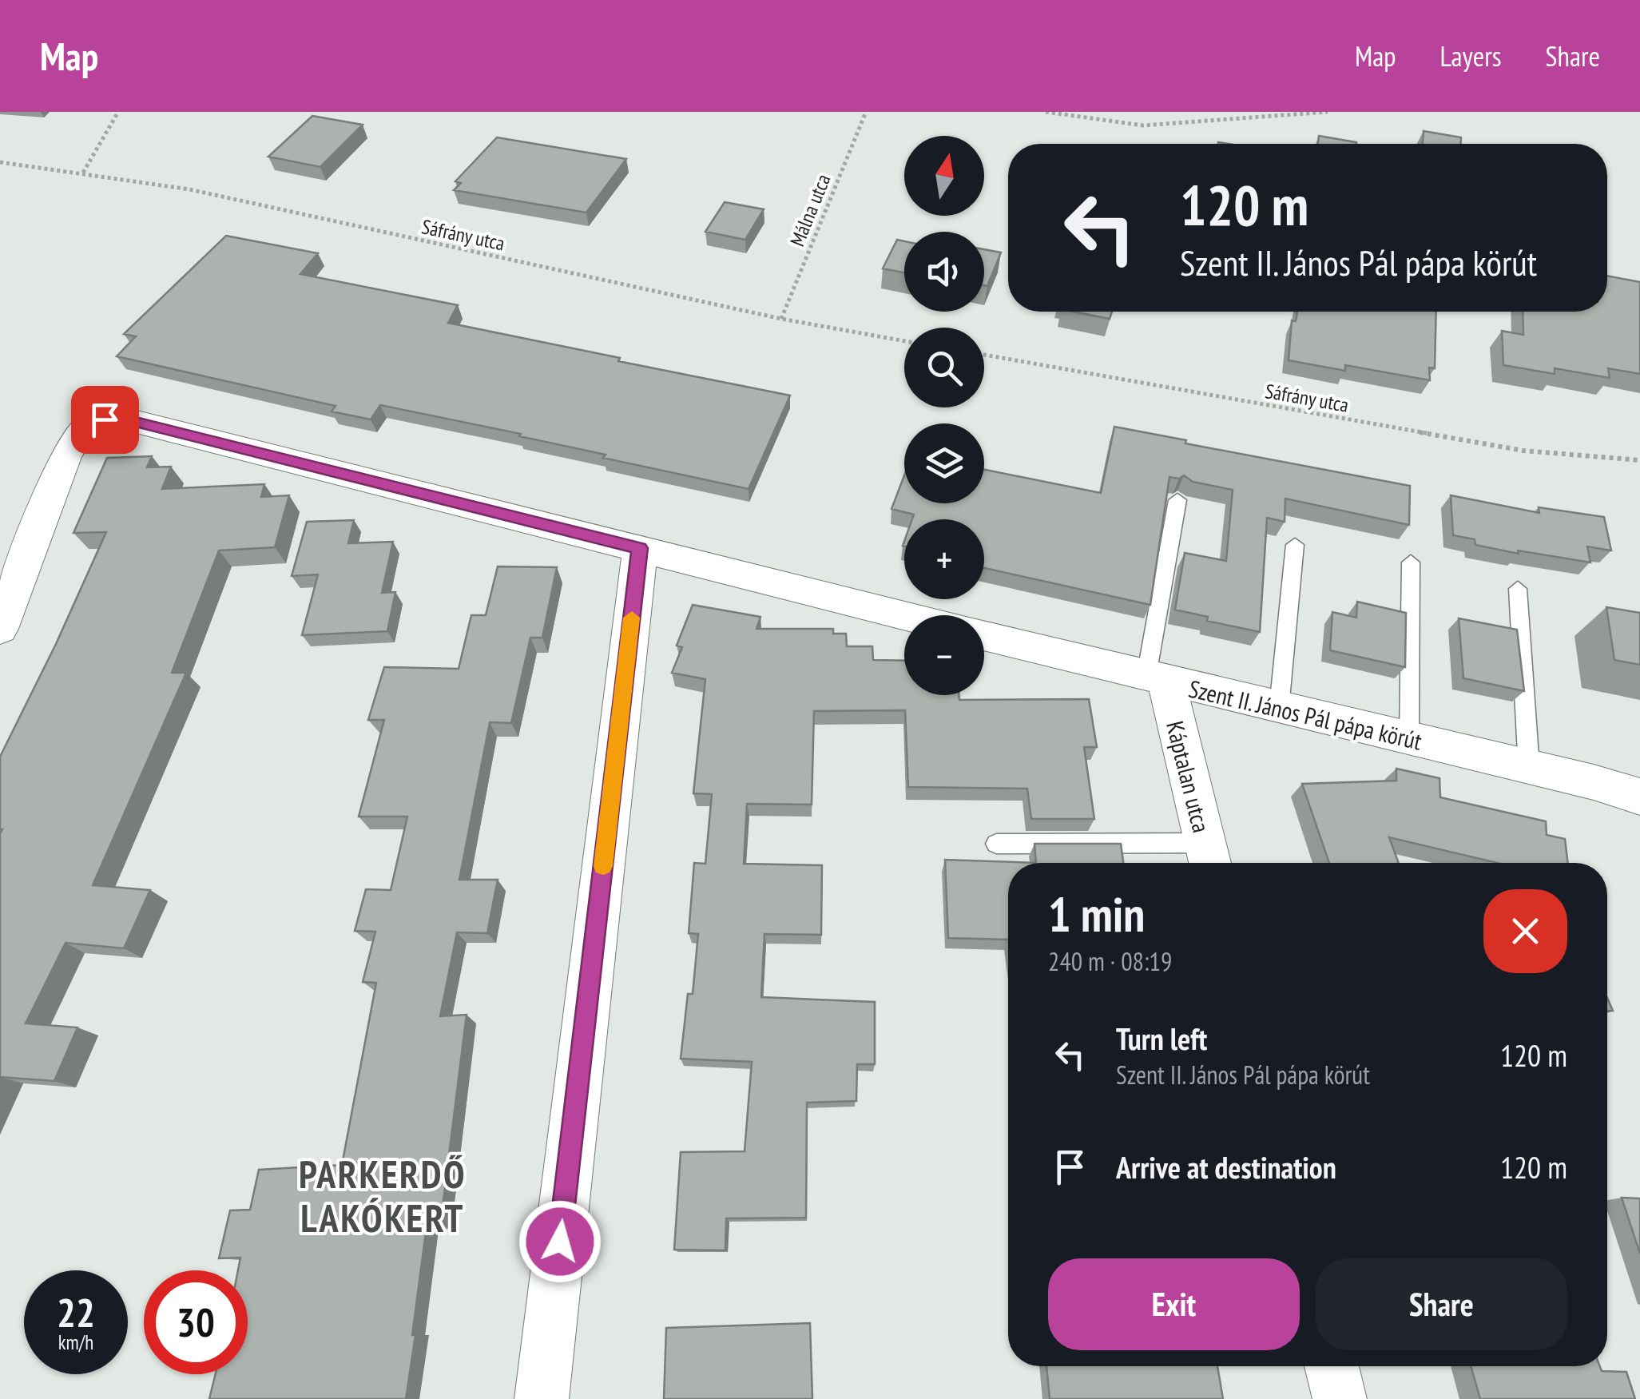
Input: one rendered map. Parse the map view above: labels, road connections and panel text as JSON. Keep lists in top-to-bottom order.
{
  "streets": {
    "street": ["Szent II. János Pál pápa körút", "Káptalan utca"],
    "path": ["Málna utca", "Sáfrány utca"]
  },
  "crossings": [
    ["Málna utca", "Sáfrány utca"],
    ["Szent II. János Pál pápa körút", "Káptalan utca"]
  ],
  "districts": ["PARKERDŐ LAKÓKERT"],
  "north": "top",
  "page": {
    "header": "Map",
    "nav": ["Map", "Layers", "Share"],
    "map_buttons": ["+", "−"],
    "turn": ["120 m", "Szent II. János Pál pápa körút"],
    "heading": ["1 min", "240 m · 08:19"],
    "list": [
      {
        "name": "Turn left",
        "note": "Szent II. János Pál pápa körút",
        "value": "120 m"
      },
      {
        "name": "Arrive at destination",
        "value": "120 m"
      }
    ],
    "buttons": ["Exit", "Share"],
    "speed": "22 km/h",
    "limit": "30"
  }
}
